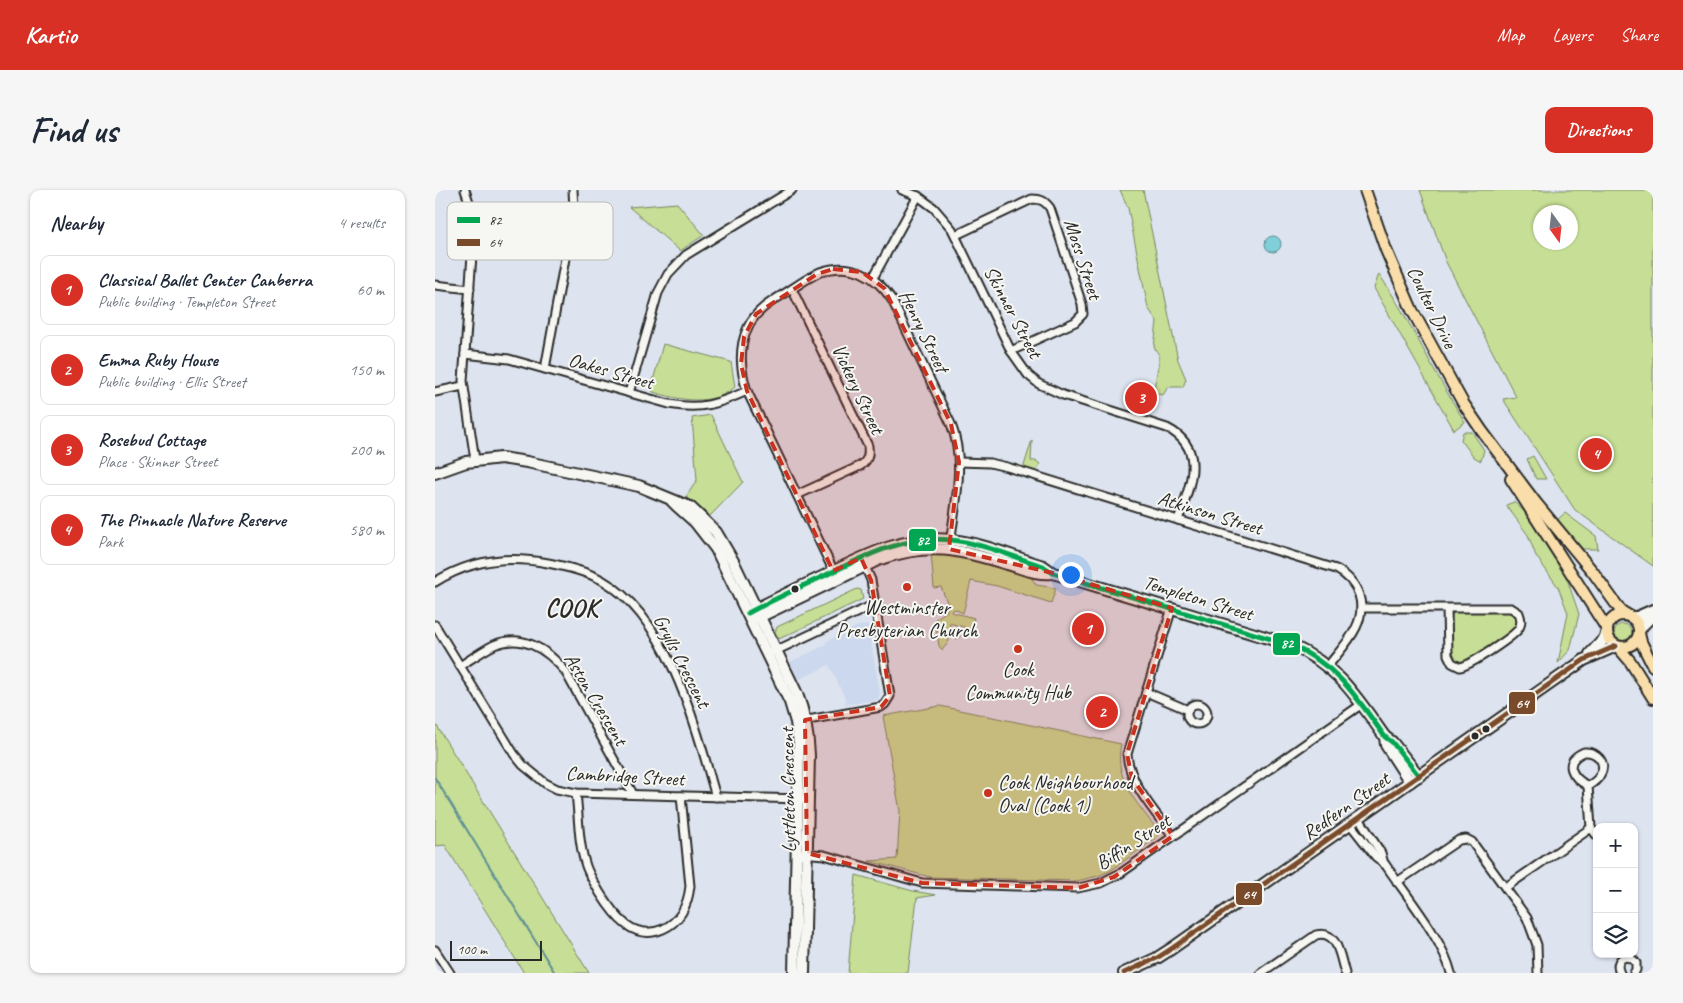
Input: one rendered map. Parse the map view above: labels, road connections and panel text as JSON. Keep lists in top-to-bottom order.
{
  "streets": {
    "main road": ["Coulter Drive"],
    "street": [
      "Moss Street",
      "Skinner Street",
      "Henry Street",
      "Oakes Street",
      "Vickery Street",
      "Atkinson Street",
      "Templeton Street",
      "Grylls Crescent",
      "Aston Crescent",
      "Cambridge Street",
      "Lyttleton Crescent",
      "Redfern Street",
      "Biffin Street"
    ]
  },
  "crossings": [
    ["Moss Street", "Skinner Street"],
    ["Coulter Drive", "Redfern Street"],
    ["Skinner Street", "Atkinson Street"],
    ["Henry Street", "Oakes Street"],
    ["Henry Street", "Vickery Street"],
    ["Henry Street", "Atkinson Street"],
    ["Henry Street", "Templeton Street"],
    ["Templeton Street", "Lyttleton Crescent"],
    ["Templeton Street", "Redfern Street"],
    ["Templeton Street", "Biffin Street"],
    ["Grylls Crescent", "Cambridge Street"],
    ["Aston Crescent", "Cambridge Street"],
    ["Cambridge Street", "Lyttleton Crescent"],
    ["Lyttleton Crescent", "Biffin Street"]
  ],
  "districts": ["COOK"],
  "places": ["Westminster Presbyterian Church", "Cook Community Hub", "Cook Neighbourhood Oval (Cook 1)"],
  "lines": ["transit line 82", "transit line 64"],
  "legend": ["82", "64"],
  "scale_bar": "100 m",
  "north": "bottom",
  "page": {
    "header": "Kartio",
    "nav": ["Map", "Layers", "Share"],
    "buttons": "Directions",
    "title": "Find us",
    "heading": ["Nearby", "4 results"],
    "list": [
      {
        "mark": "1",
        "name": "Classical Ballet Center Canberra",
        "note": "Public building · Templeton Street",
        "value": "60 m"
      },
      {
        "mark": "2",
        "name": "Emma Ruby House",
        "note": "Public building · Ellis Street",
        "value": "150 m"
      },
      {
        "mark": "3",
        "name": "Rosebud Cottage",
        "note": "Place · Skinner Street",
        "value": "200 m"
      },
      {
        "mark": "4",
        "name": "The Pinnacle Nature Reserve",
        "note": "Park",
        "value": "580 m"
      }
    ],
    "pins": [
      "3",
      "4",
      "1",
      "2"
    ],
    "map_buttons": ["+", "−"],
    "scale": "100 m"
  }
}
